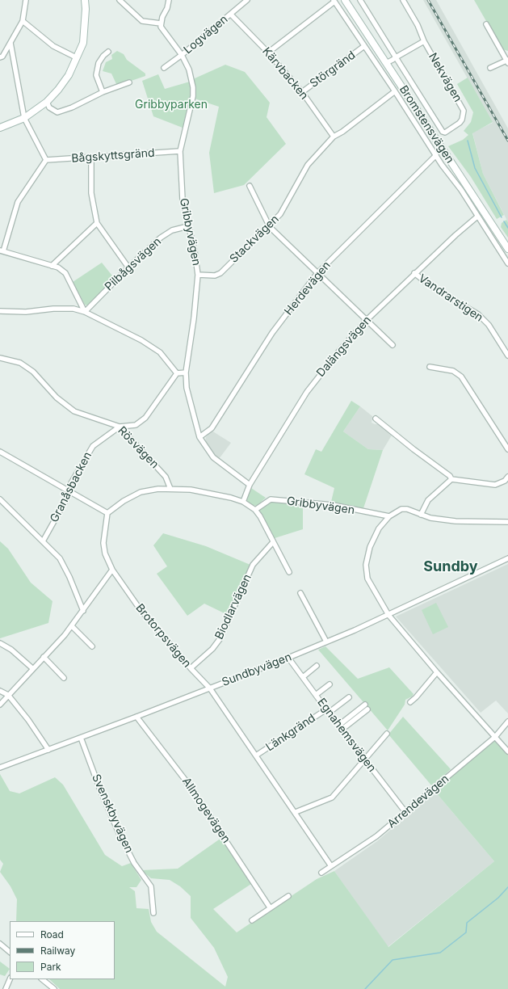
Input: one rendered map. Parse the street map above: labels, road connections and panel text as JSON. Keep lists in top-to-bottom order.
{
  "streets": {
    "street": [
      "Logvägen",
      "Störgränd",
      "Kärvbacken",
      "Nekvägen",
      "Bromstensvägen",
      "Bågskyttsgränd",
      "Gribbyvägen",
      "Stackvägen",
      "Pilbågsvägen",
      "Herdevägen",
      "Vandrarstigen",
      "Dalängsvägen",
      "Rösvägen",
      "Granåsbacken",
      "Biodlarvägen",
      "Brotorpsvägen",
      "Sundbyvägen",
      "Länkgränd",
      "Egnahemsvägen",
      "Arrendevägen",
      "Allmogevägen",
      "Svenskbyvägen"
    ]
  },
  "crossings": [
    ["Logvägen", "Kärvbacken"],
    ["Logvägen", "Gribbyvägen"],
    ["Störgränd", "Kärvbacken"],
    ["Kärvbacken", "Stackvägen"],
    ["Nekvägen", "Bromstensvägen"],
    ["Bågskyttsgränd", "Gribbyvägen"],
    ["Gribbyvägen", "Stackvägen"],
    ["Gribbyvägen", "Pilbågsvägen"],
    ["Gribbyvägen", "Herdevägen"],
    ["Gribbyvägen", "Dalängsvägen"],
    ["Vandrarstigen", "Dalängsvägen"],
    ["Rösvägen", "Granåsbacken"],
    ["Biodlarvägen", "Brotorpsvägen"],
    ["Brotorpsvägen", "Sundbyvägen"],
    ["Brotorpsvägen", "Länkgränd"],
    ["Brotorpsvägen", "Arrendevägen"],
    ["Sundbyvägen", "Egnahemsvägen"],
    ["Sundbyvägen", "Allmogevägen"],
    ["Sundbyvägen", "Svenskbyvägen"],
    ["Länkgränd", "Egnahemsvägen"],
    ["Egnahemsvägen", "Arrendevägen"]
  ],
  "districts": ["Sundby"],
  "parks": ["Gribbyparken"],
  "legend": ["Road", "Railway", "Park"]
}
